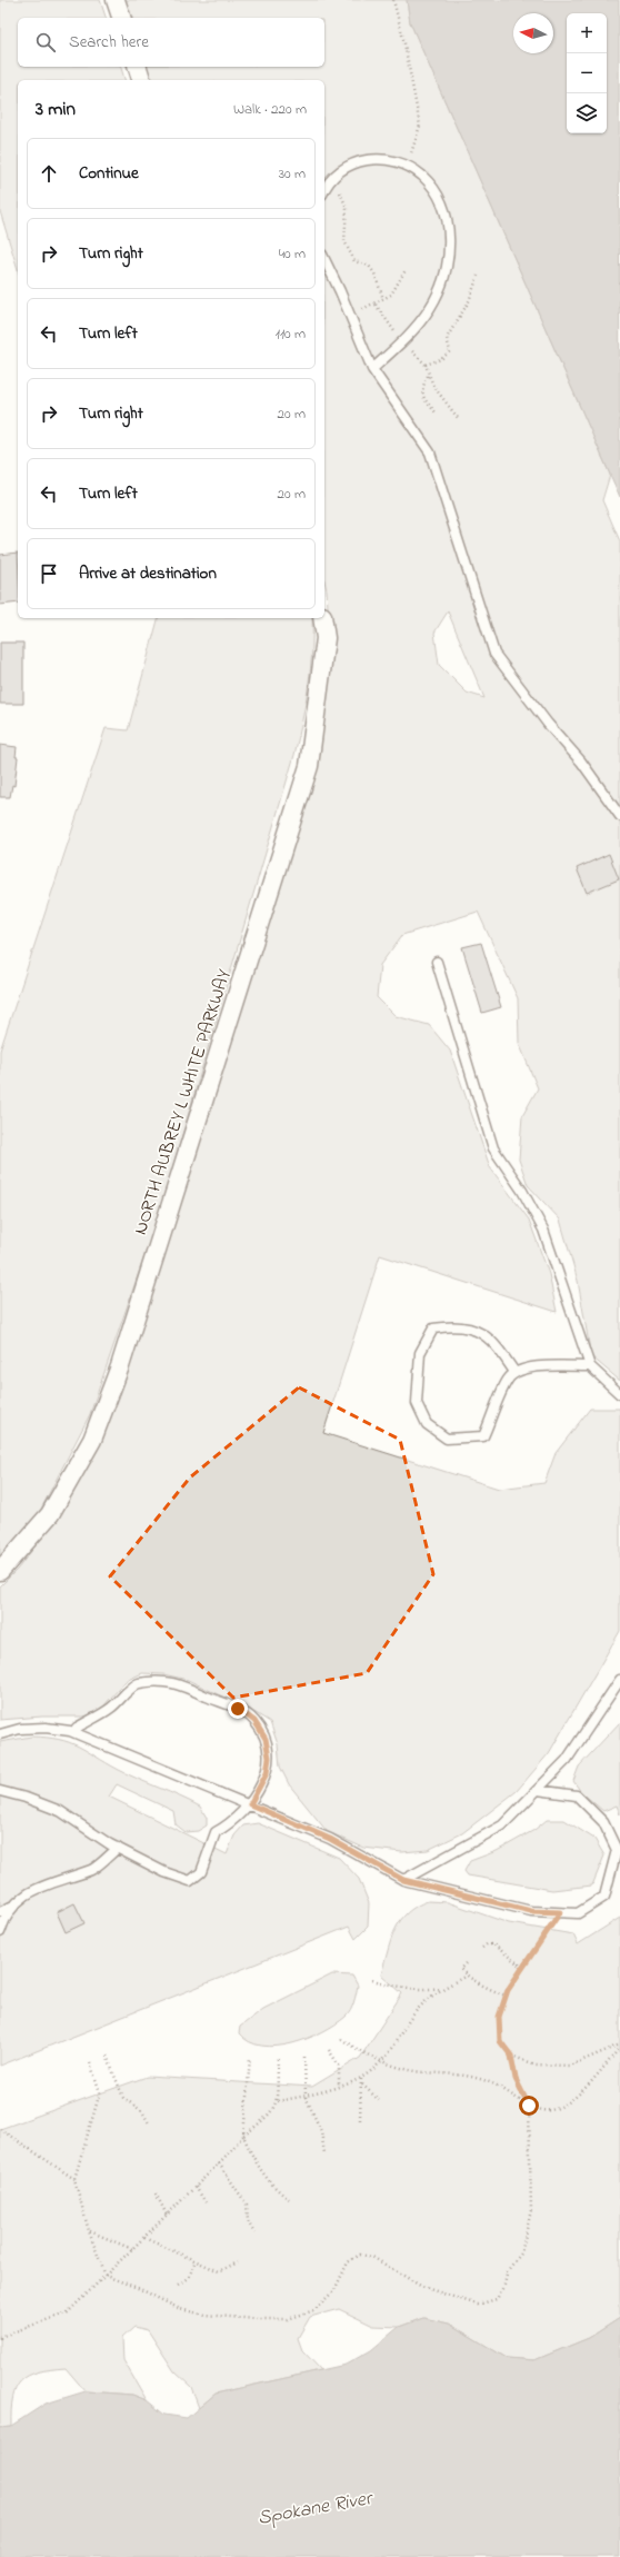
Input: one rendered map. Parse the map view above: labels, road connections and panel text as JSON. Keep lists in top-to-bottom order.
{
  "streets": {
    "street": ["NORTH AUBREY L WHITE PARKWAY"]
  },
  "water": ["Spokane River"],
  "north": "left",
  "page": {
    "map_buttons": ["+", "−"],
    "search": "Search here",
    "heading": ["3 min", "Walk · 220 m"],
    "list": [
      ["Continue", "30 m"],
      ["Turn right", "40 m"],
      ["Turn left", "110 m"],
      ["Turn right", "20 m"],
      ["Turn left", "20 m"],
      "Arrive at destination"
    ]
  }
}
